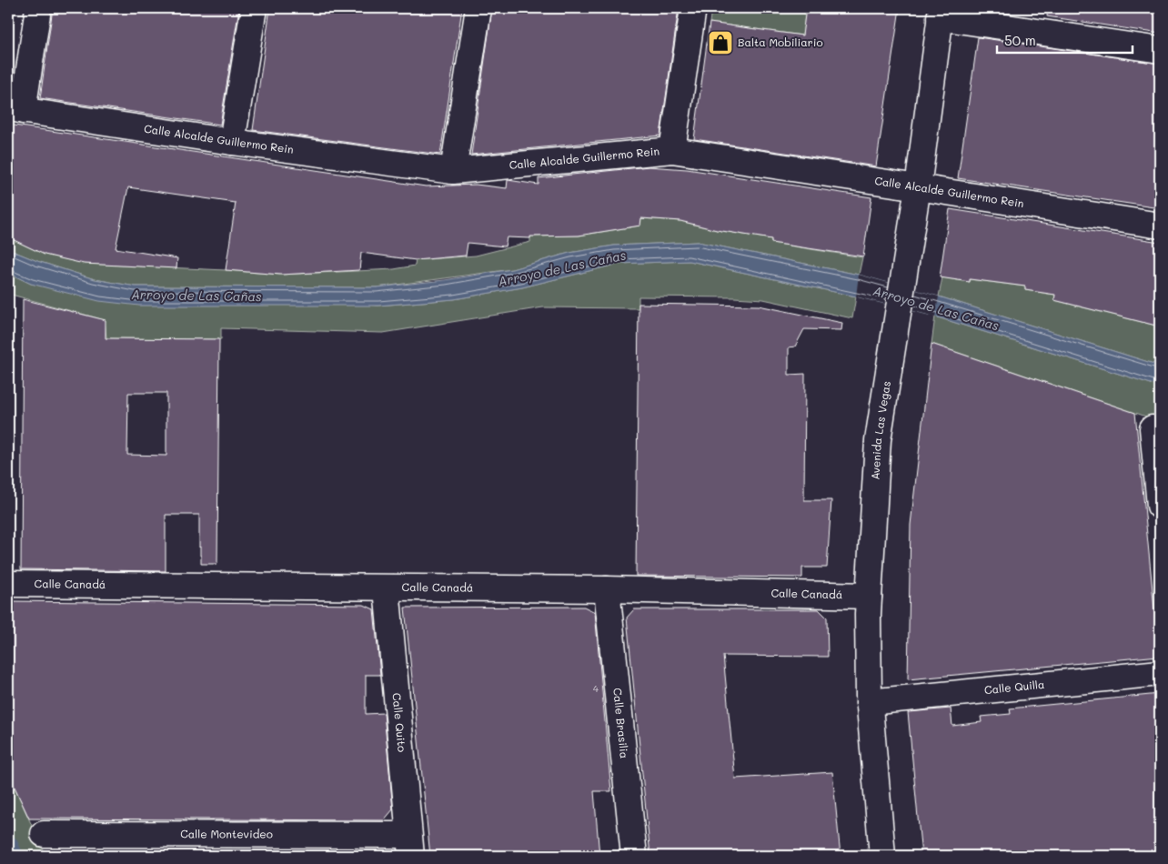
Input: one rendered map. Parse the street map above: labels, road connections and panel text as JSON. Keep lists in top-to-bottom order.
{
  "streets": {
    "street": [
      "Calle Alcalde Guillermo Rein",
      "Avenida Las Vegas",
      "Calle Canadá",
      "Calle Quilla",
      "Calle Quito",
      "Calle Brasilia",
      "Calle Montevideo"
    ]
  },
  "crossings": [
    ["Calle Alcalde Guillermo Rein", "Avenida Las Vegas"],
    ["Avenida Las Vegas", "Calle Canadá"],
    ["Avenida Las Vegas", "Calle Quilla"],
    ["Calle Canadá", "Calle Quito"],
    ["Calle Canadá", "Calle Brasilia"],
    ["Calle Quito", "Calle Montevideo"]
  ],
  "water": ["Arroyo de Las Cañas"],
  "places": {
    "shop": ["Balta Mobiliario"]
  },
  "house_numbers": ["4"],
  "scale_bar": "50 m"
}
